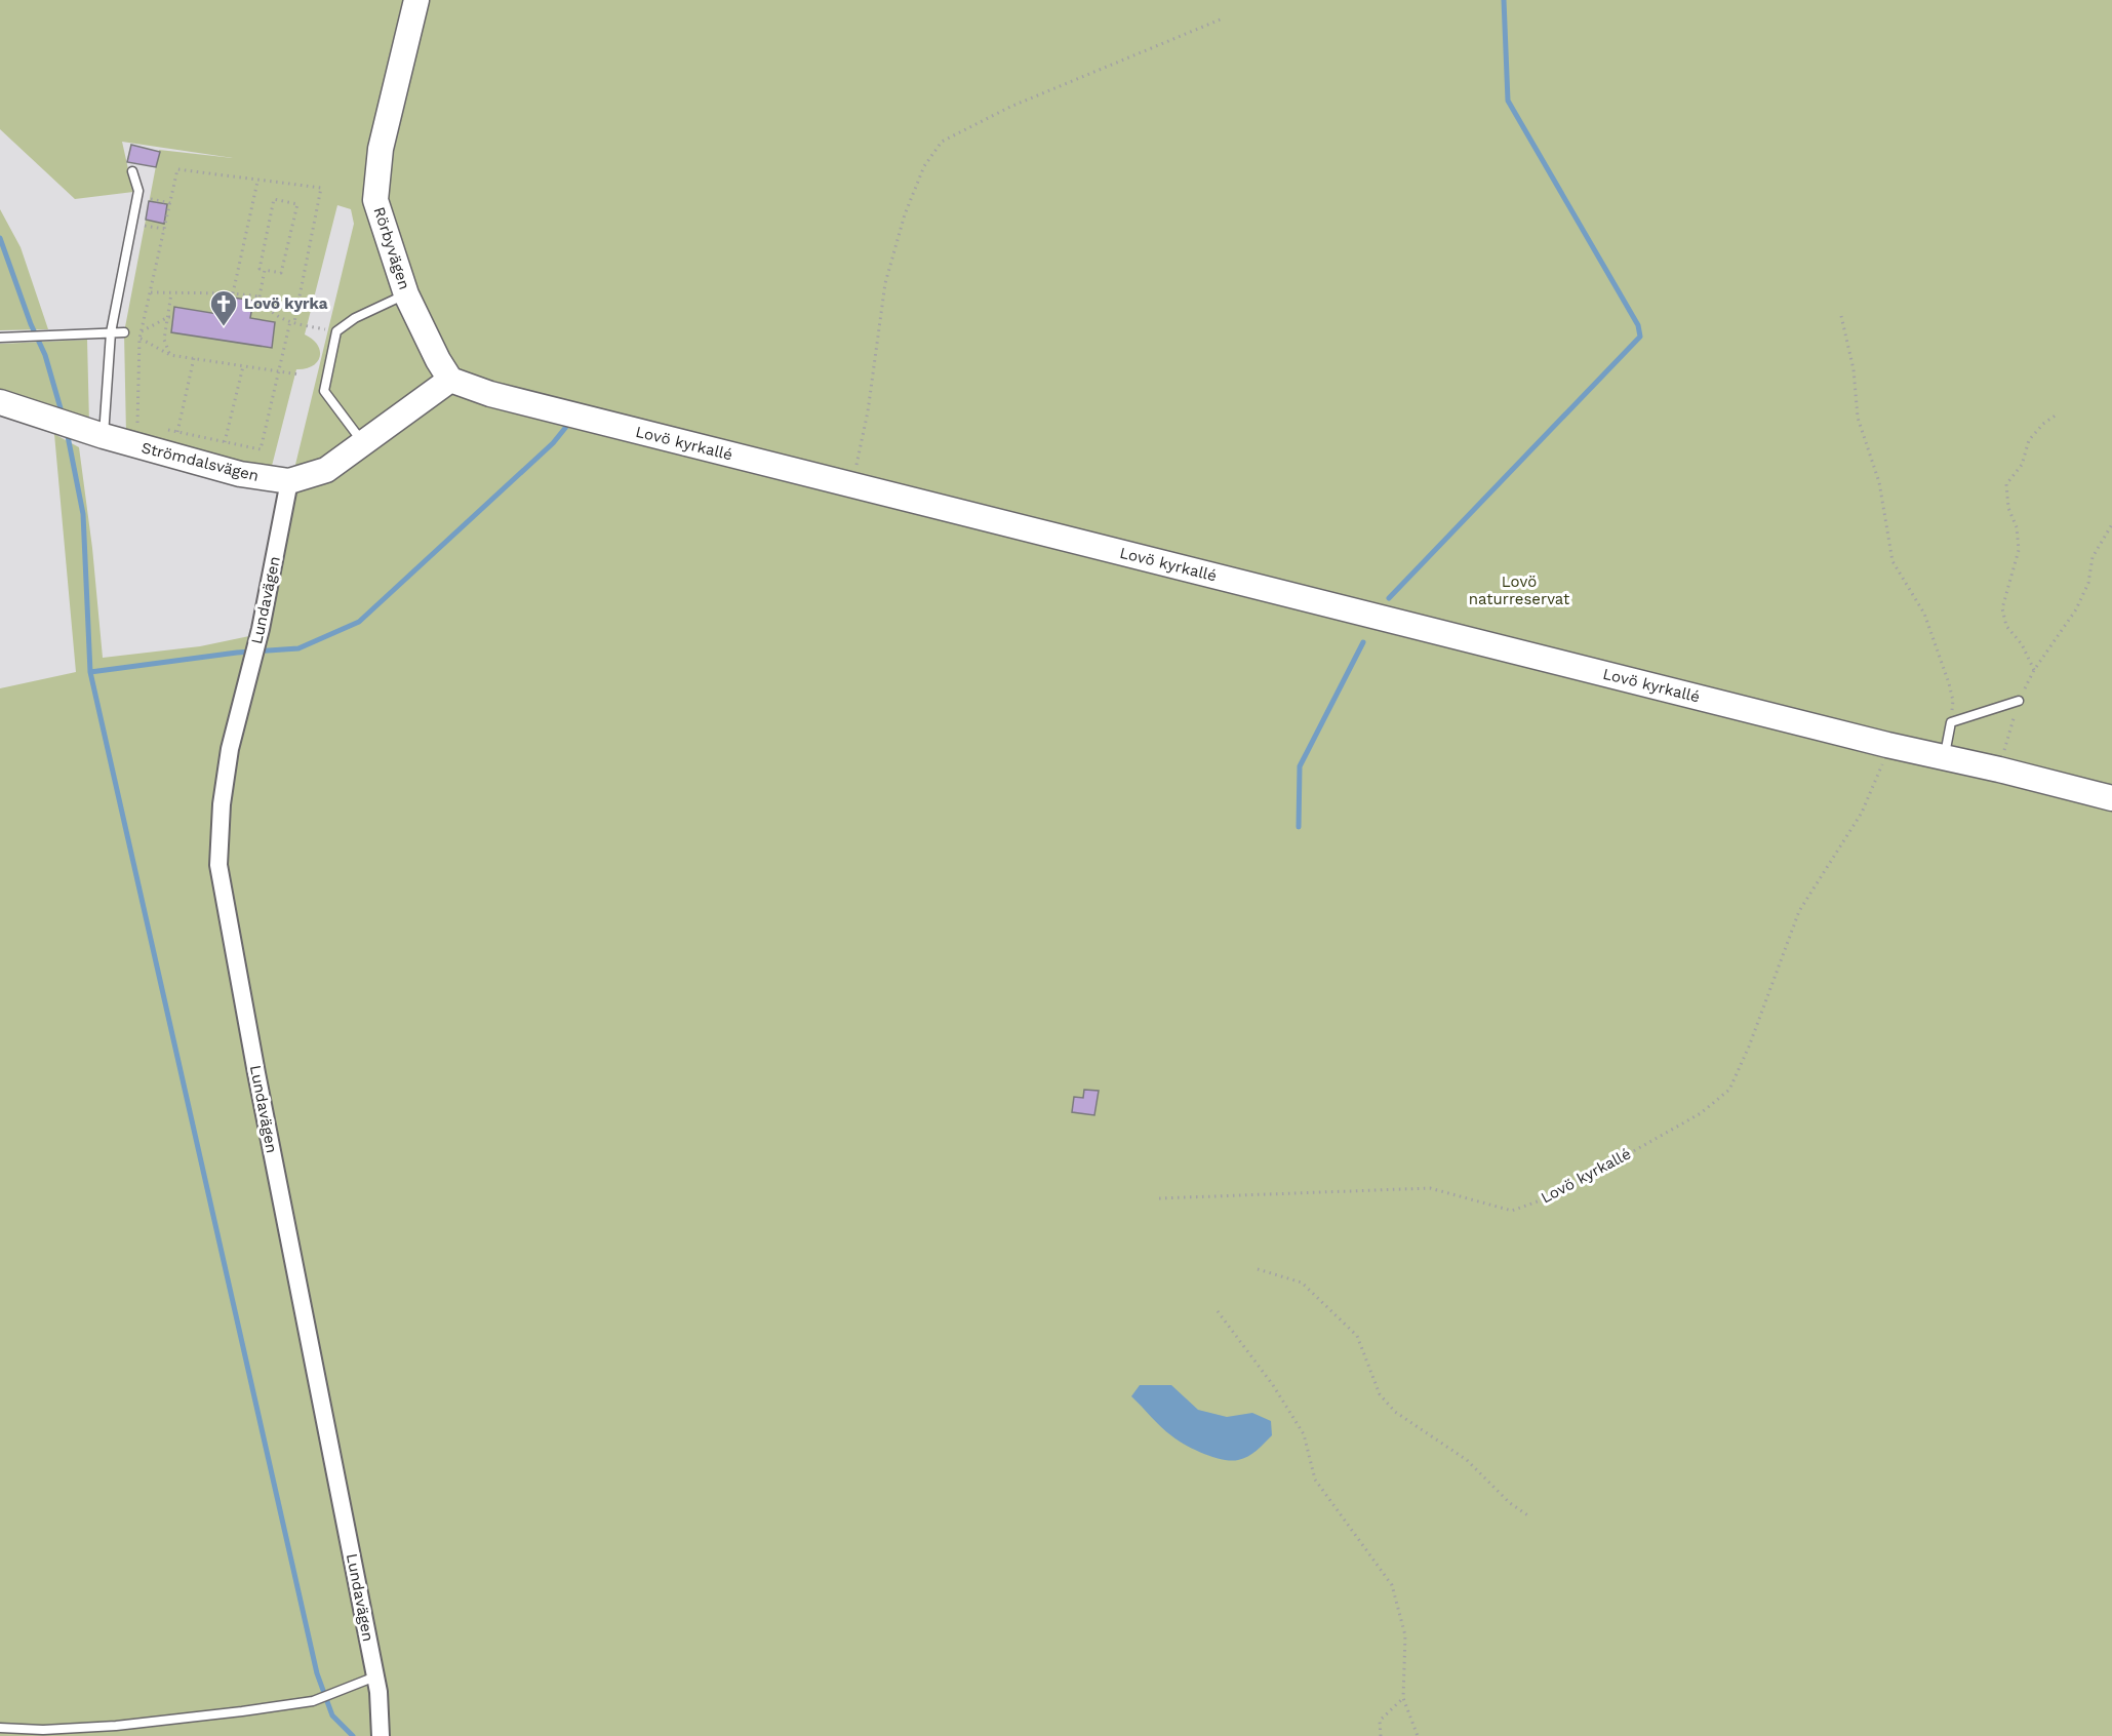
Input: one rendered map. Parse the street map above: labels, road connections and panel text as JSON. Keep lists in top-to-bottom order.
{
  "streets": {
    "street": [
      "Rörbyvägen",
      "Lovö kyrkallé",
      "Strömdalsvägen",
      "Lundavägen"
    ]
  },
  "crossings": [
    ["Rörbyvägen", "Lovö kyrkallé"],
    ["Rörbyvägen", "Strömdalsvägen"],
    ["Lovö kyrkallé", "Strömdalsvägen"],
    ["Strömdalsvägen", "Lundavägen"]
  ],
  "parks": ["Lovö naturreservat"],
  "places": {
    "church": ["Lovö kyrka"]
  }
}
